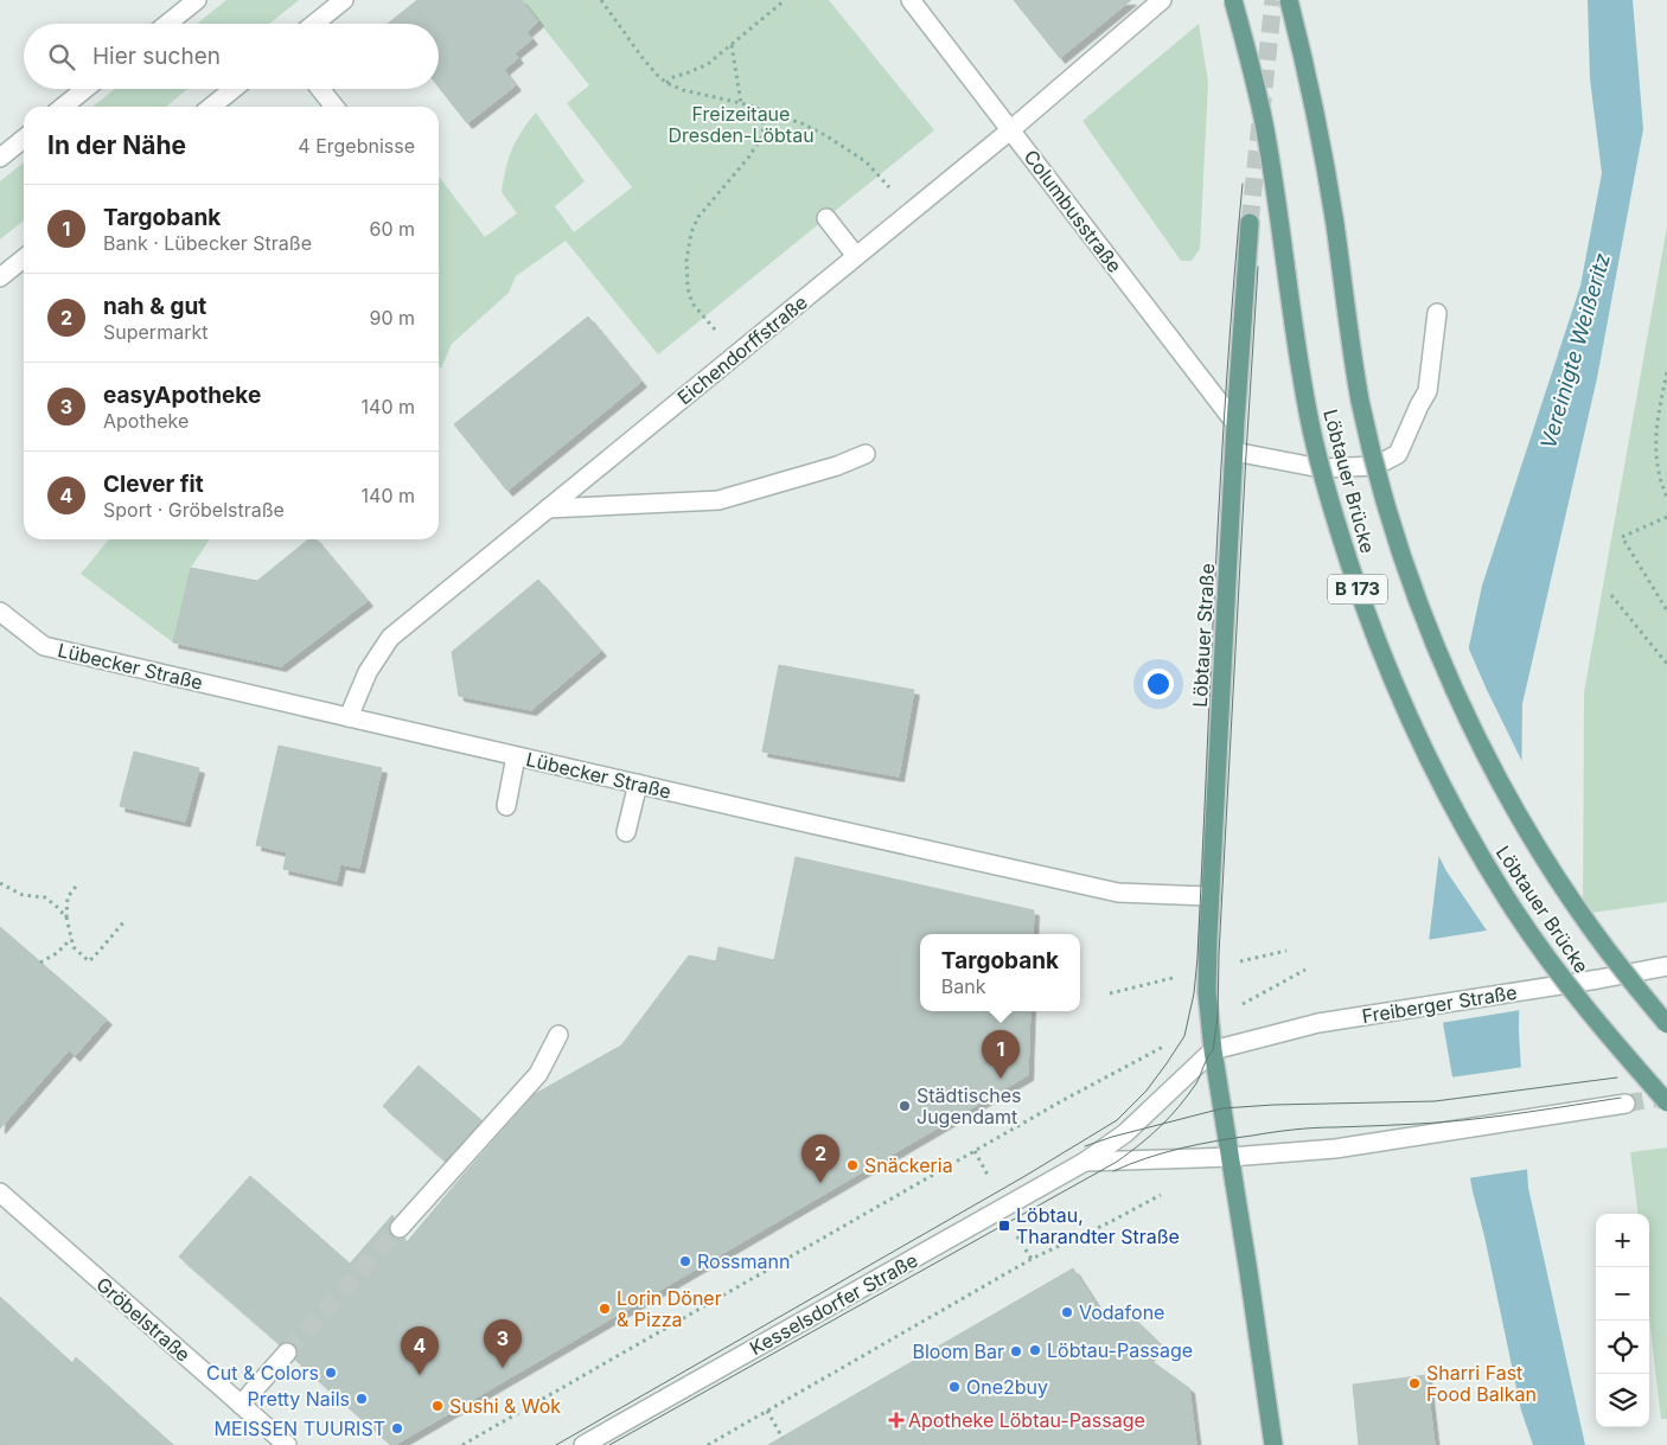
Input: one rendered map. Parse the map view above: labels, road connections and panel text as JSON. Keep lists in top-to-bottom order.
{
  "streets": {
    "main road": ["Löbtauer Brücke", "B 173", "Löbtauer Straße"],
    "street": [
      "Columbusstraße",
      "Eichendorffstraße",
      "Lübecker Straße",
      "Freiberger Straße",
      "Kesselsdorfer Straße",
      "Gröbelstraße"
    ]
  },
  "crossings": [
    ["Columbusstraße", "Eichendorffstraße"],
    ["Columbusstraße", "Löbtauer Straße"],
    ["Eichendorffstraße", "Lübecker Straße"],
    ["Löbtauer Straße", "Lübecker Straße"],
    ["Löbtauer Straße", "Freiberger Straße"],
    ["Löbtauer Straße", "Kesselsdorfer Straße"],
    ["Freiberger Straße", "Kesselsdorfer Straße"]
  ],
  "water": ["Vereinigte Weißeritz"],
  "parks": ["Freizeitaue Dresden-Löbtau"],
  "places": {
    "other": [
      "Städtisches Jugendamt",
      "Snäckeria",
      "Rossmann",
      "Lorin Döner & Pizza",
      "Vodafone",
      "Löbtau-Passage",
      "Bloom Bar",
      "Cut & Colors",
      "Sharri Fast Food Balkan",
      "One2buy",
      "Pretty Nails",
      "Sushi & Wok",
      "MEISSEN TUURIST"
    ],
    "transit": ["Löbtau, Tharandter Straße"],
    "health": ["Apotheke Löbtau-Passage"]
  },
  "page": {
    "search": "Hier suchen",
    "heading": ["In der Nähe", "4 Ergebnisse"],
    "list": [
      {
        "mark": "1",
        "name": "Targobank",
        "note": "Bank · Lübecker Straße",
        "value": "60 m"
      },
      {
        "mark": "2",
        "name": "nah & gut",
        "note": "Supermarkt",
        "value": "90 m"
      },
      {
        "mark": "3",
        "name": "easyApotheke",
        "note": "Apotheke",
        "value": "140 m"
      },
      {
        "mark": "4",
        "name": "Clever fit",
        "note": "Sport · Gröbelstraße",
        "value": "140 m"
      }
    ],
    "popup": ["Targobank", "Bank"],
    "pins": [
      "1",
      "2",
      "3",
      "4"
    ],
    "map_buttons": ["+", "−"]
  }
}
